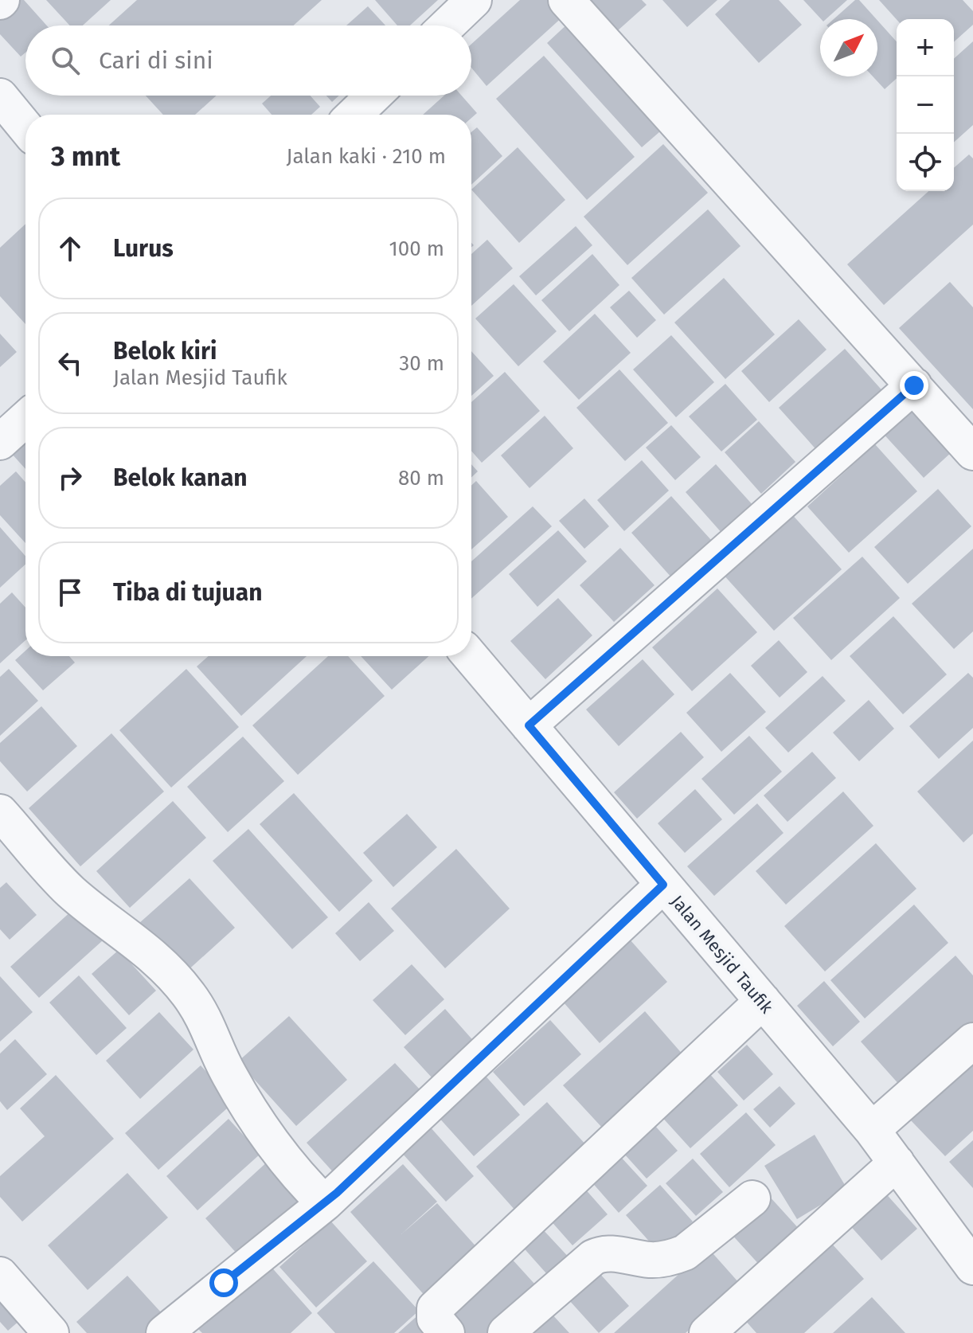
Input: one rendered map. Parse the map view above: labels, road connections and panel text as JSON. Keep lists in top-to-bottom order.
{
  "streets": {
    "street": ["Jalan Mesjid Taufik"]
  },
  "north": "top right",
  "page": {
    "map_buttons": ["+", "−"],
    "search": "Cari di sini",
    "heading": ["3 mnt", "Jalan kaki · 210 m"],
    "list": [
      ["Lurus", "100 m"],
      ["Belok kiri", "Jalan Mesjid Taufik", "30 m"],
      ["Belok kanan", "80 m"],
      "Tiba di tujuan"
    ]
  }
}
